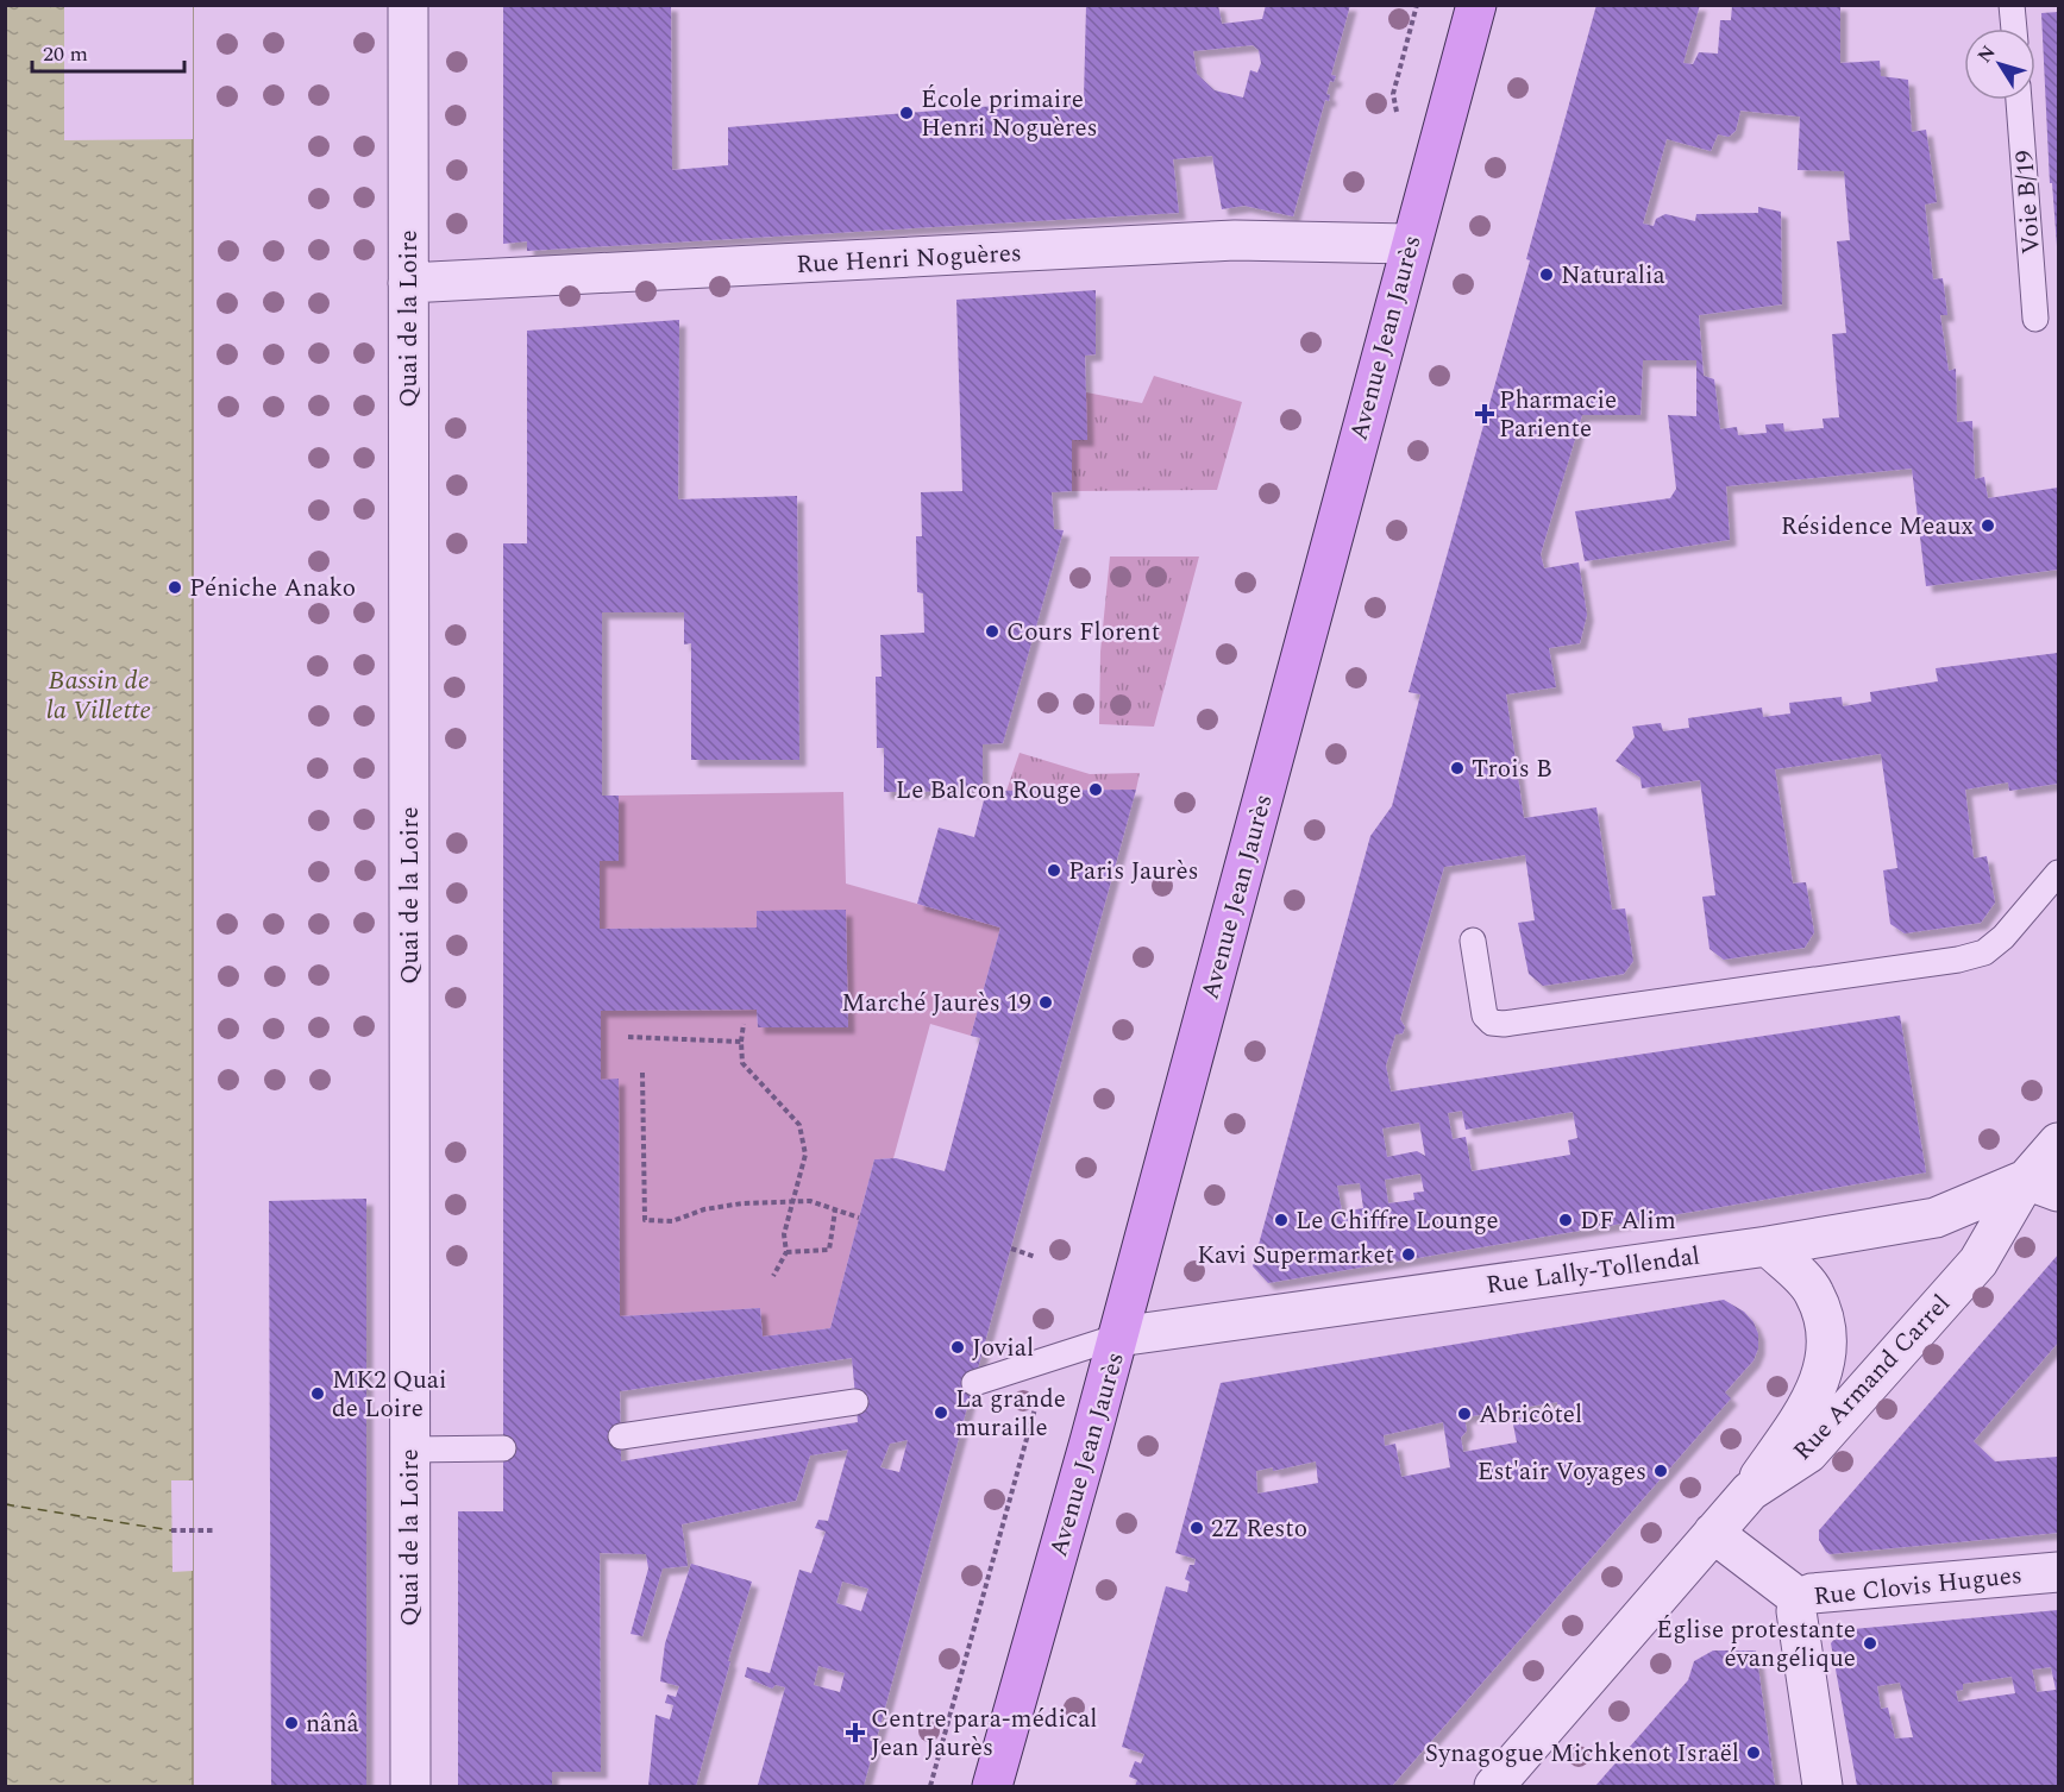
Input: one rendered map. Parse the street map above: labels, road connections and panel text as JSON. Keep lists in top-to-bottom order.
{
  "streets": {
    "main road": ["Avenue Jean Jaurès"],
    "street": [
      "Rue Henri Noguères",
      "Quai de la Loire",
      "Rue Lally-Tollendal",
      "Rue Armand Carrel",
      "Rue Clovis Hugues"
    ],
    "lane": ["Voie B/19"]
  },
  "crossings": [
    ["Rue Henri Noguères", "Quai de la Loire"],
    ["Rue Henri Noguères", "Avenue Jean Jaurès"],
    ["Avenue Jean Jaurès", "Rue Lally-Tollendal"],
    ["Rue Lally-Tollendal", "Rue Armand Carrel"],
    ["Rue Armand Carrel", "Rue Clovis Hugues"]
  ],
  "water": ["Bassin de la Villette"],
  "places": {
    "other": [
      "École primaire Henri Noguères",
      "Naturalia",
      "Résidence Meaux",
      "Péniche Anako",
      "Cours Florent",
      "Trois B",
      "Le Balcon Rouge",
      "Paris Jaurès",
      "Marché Jaurès 19",
      "Le Chiffre Lounge",
      "DF Alim",
      "Kavi Supermarket",
      "Jovial",
      "MK2 Quai de Loire",
      "La grande muraille",
      "Abricôtel",
      "Est'air Voyages",
      "2Z Resto",
      "Église protestante évangélique",
      "nânâ",
      "Synagogue Michkenot Israël"
    ],
    "health": ["Pharmacie Pariente", "Centre para-médical Jean Jaurès"]
  },
  "scale_bar": "20 m",
  "north": "top left"
}
